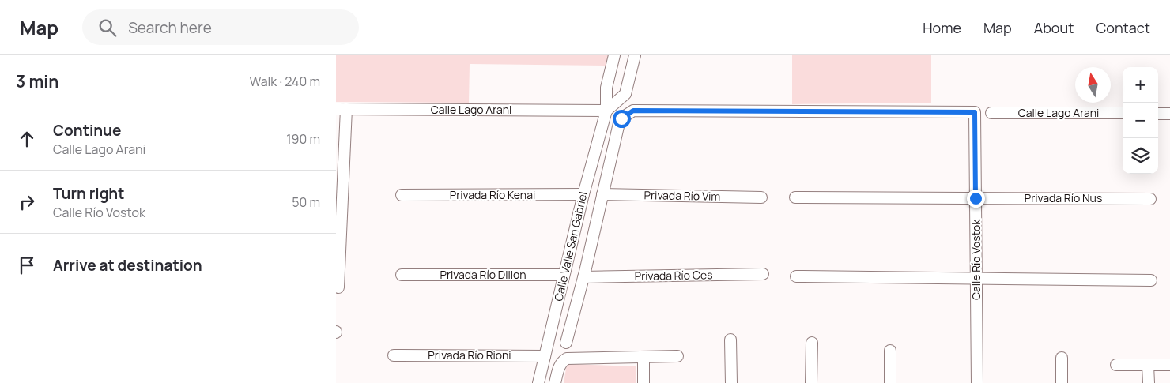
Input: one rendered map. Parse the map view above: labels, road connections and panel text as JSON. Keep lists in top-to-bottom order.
{
  "streets": {
    "street": [
      "Calle Lago Arani",
      "Privada Río Kenai",
      "Privada Río Vim",
      "Privada Río Nus",
      "Calle Valle San Gabriel",
      "Calle Río Vostok",
      "Privada Río Dillon",
      "Privada Río Ces",
      "Privada Río Rioni"
    ]
  },
  "crossings": [
    ["Calle Lago Arani", "Calle Valle San Gabriel"],
    ["Privada Río Kenai", "Calle Valle San Gabriel"],
    ["Privada Río Vim", "Calle Río Vostok"],
    ["Privada Río Nus", "Calle Río Vostok"],
    ["Calle Valle San Gabriel", "Privada Río Dillon"],
    ["Calle Valle San Gabriel", "Privada Río Rioni"]
  ],
  "north": "top",
  "page": {
    "header": "Map",
    "search": "Search here",
    "nav": [
      "Home",
      "Map",
      "About",
      "Contact"
    ],
    "heading": ["3 min", "Walk · 240 m"],
    "map_buttons": ["+", "−"],
    "list": [
      ["Continue", "Calle Lago Arani", "190 m"],
      ["Turn right", "Calle Río Vostok", "50 m"],
      "Arrive at destination"
    ]
  }
}
